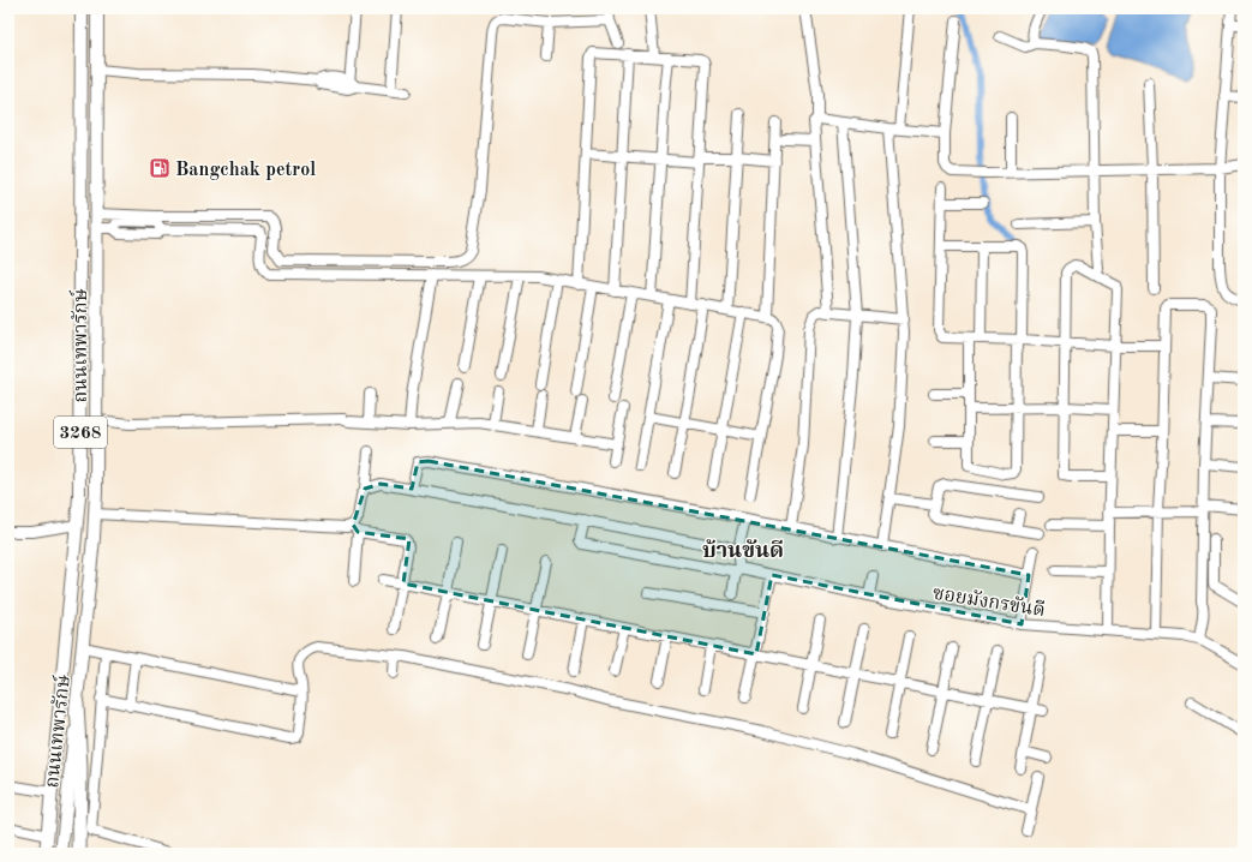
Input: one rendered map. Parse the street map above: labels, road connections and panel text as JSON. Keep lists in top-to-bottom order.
{
  "streets": {
    "main road": ["ถนนเทพารักษ์", "3268"],
    "street": ["ซอยมังกรขันดี"]
  },
  "districts": ["บ้านขันดี"],
  "places": {
    "fuel station": ["Bangchak petrol"]
  }
}
